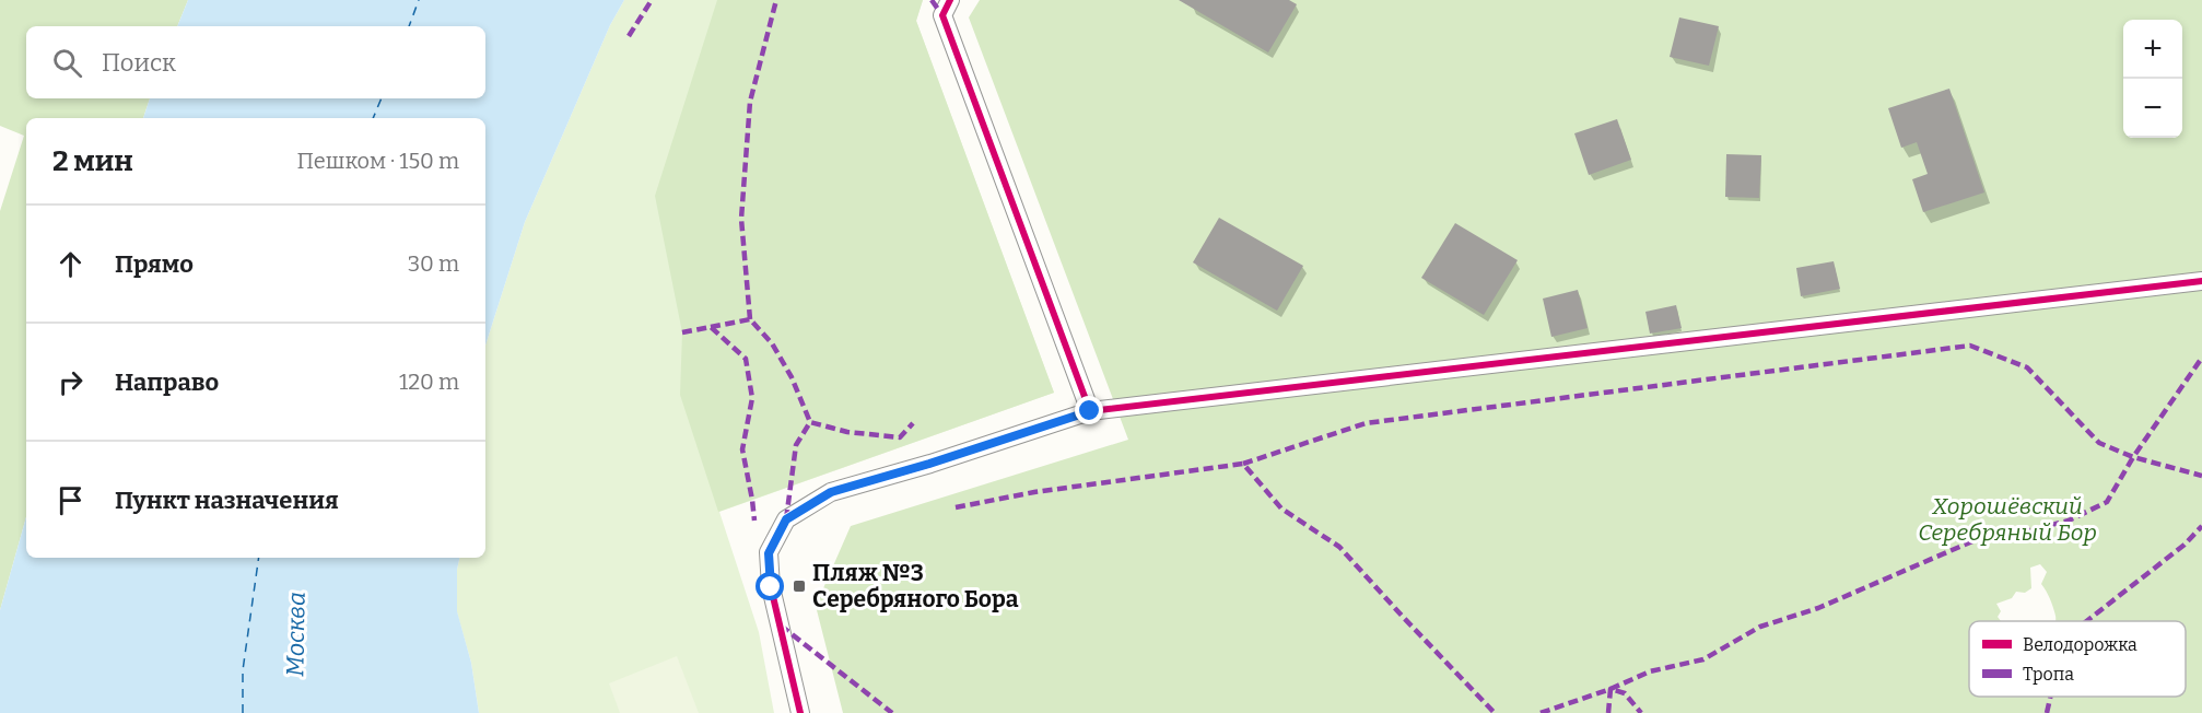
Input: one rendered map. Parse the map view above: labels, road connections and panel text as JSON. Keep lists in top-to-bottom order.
{
  "water": ["Москва"],
  "parks": ["Хорошёвский Серебряный Бор"],
  "places": {
    "transit": ["Пляж №3 Cеребряного Бора"]
  },
  "legend": ["Велодорожка", "Тропа"],
  "page": {
    "map_buttons": ["+", "−"],
    "search": "Поиск",
    "heading": ["2 мин", "Пешком · 150 m"],
    "list": [
      ["Прямо", "30 m"],
      ["Направо", "120 m"],
      "Пункт назначения"
    ]
  }
}
